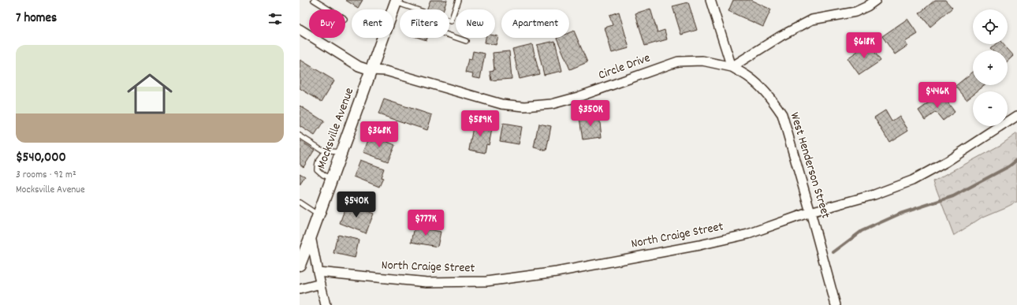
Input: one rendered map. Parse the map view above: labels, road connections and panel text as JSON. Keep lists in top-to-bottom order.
{
  "streets": {
    "street": [
      "Circle Drive",
      "Mocksville Avenue",
      "West Henderson Street",
      "North Craige Street"
    ]
  },
  "crossings": [
    ["Circle Drive", "Mocksville Avenue"],
    ["Circle Drive", "West Henderson Street"],
    ["West Henderson Street", "North Craige Street"]
  ],
  "page": {
    "heading": "7 homes",
    "map_buttons": ["+", "−"],
    "chip": [
      "Buy",
      "Rent",
      "Filters",
      "New",
      "Apartment"
    ],
    "price": [
      "$618K",
      "$446K",
      "$350K",
      "$589K",
      "$368K",
      "$540K",
      "$777K"
    ],
    "list": [
      {
        "name": "$540,000",
        "note": "3 rooms · 92 m² · Mocksville Avenue"
      }
    ]
  }
}
